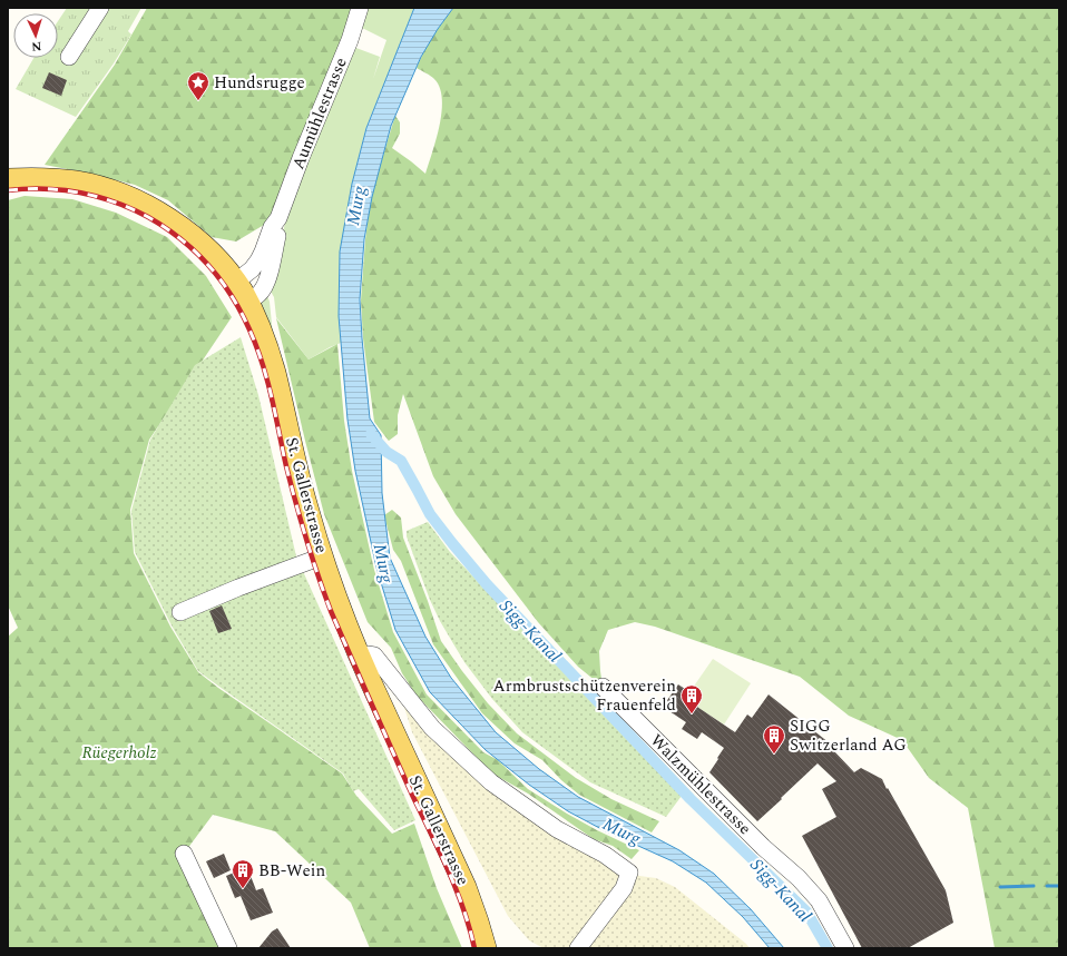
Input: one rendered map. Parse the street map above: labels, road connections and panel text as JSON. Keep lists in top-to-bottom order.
{
  "streets": {
    "main road": ["St. Gallerstrasse"],
    "street": ["Aumühlestrasse", "Walzmühlestrasse"]
  },
  "crossings": [
    ["Aumühlestrasse", "St. Gallerstrasse"]
  ],
  "water": ["Murg", "Sigg-Kanal"],
  "parks": ["Rüegerholz"],
  "places": {
    "place": ["Hundsrugge"],
    "building": ["Armbrustschützenverein Frauenfeld", "SIGG Switzerland AG", "BB-Wein"]
  },
  "north": "bottom"
}
